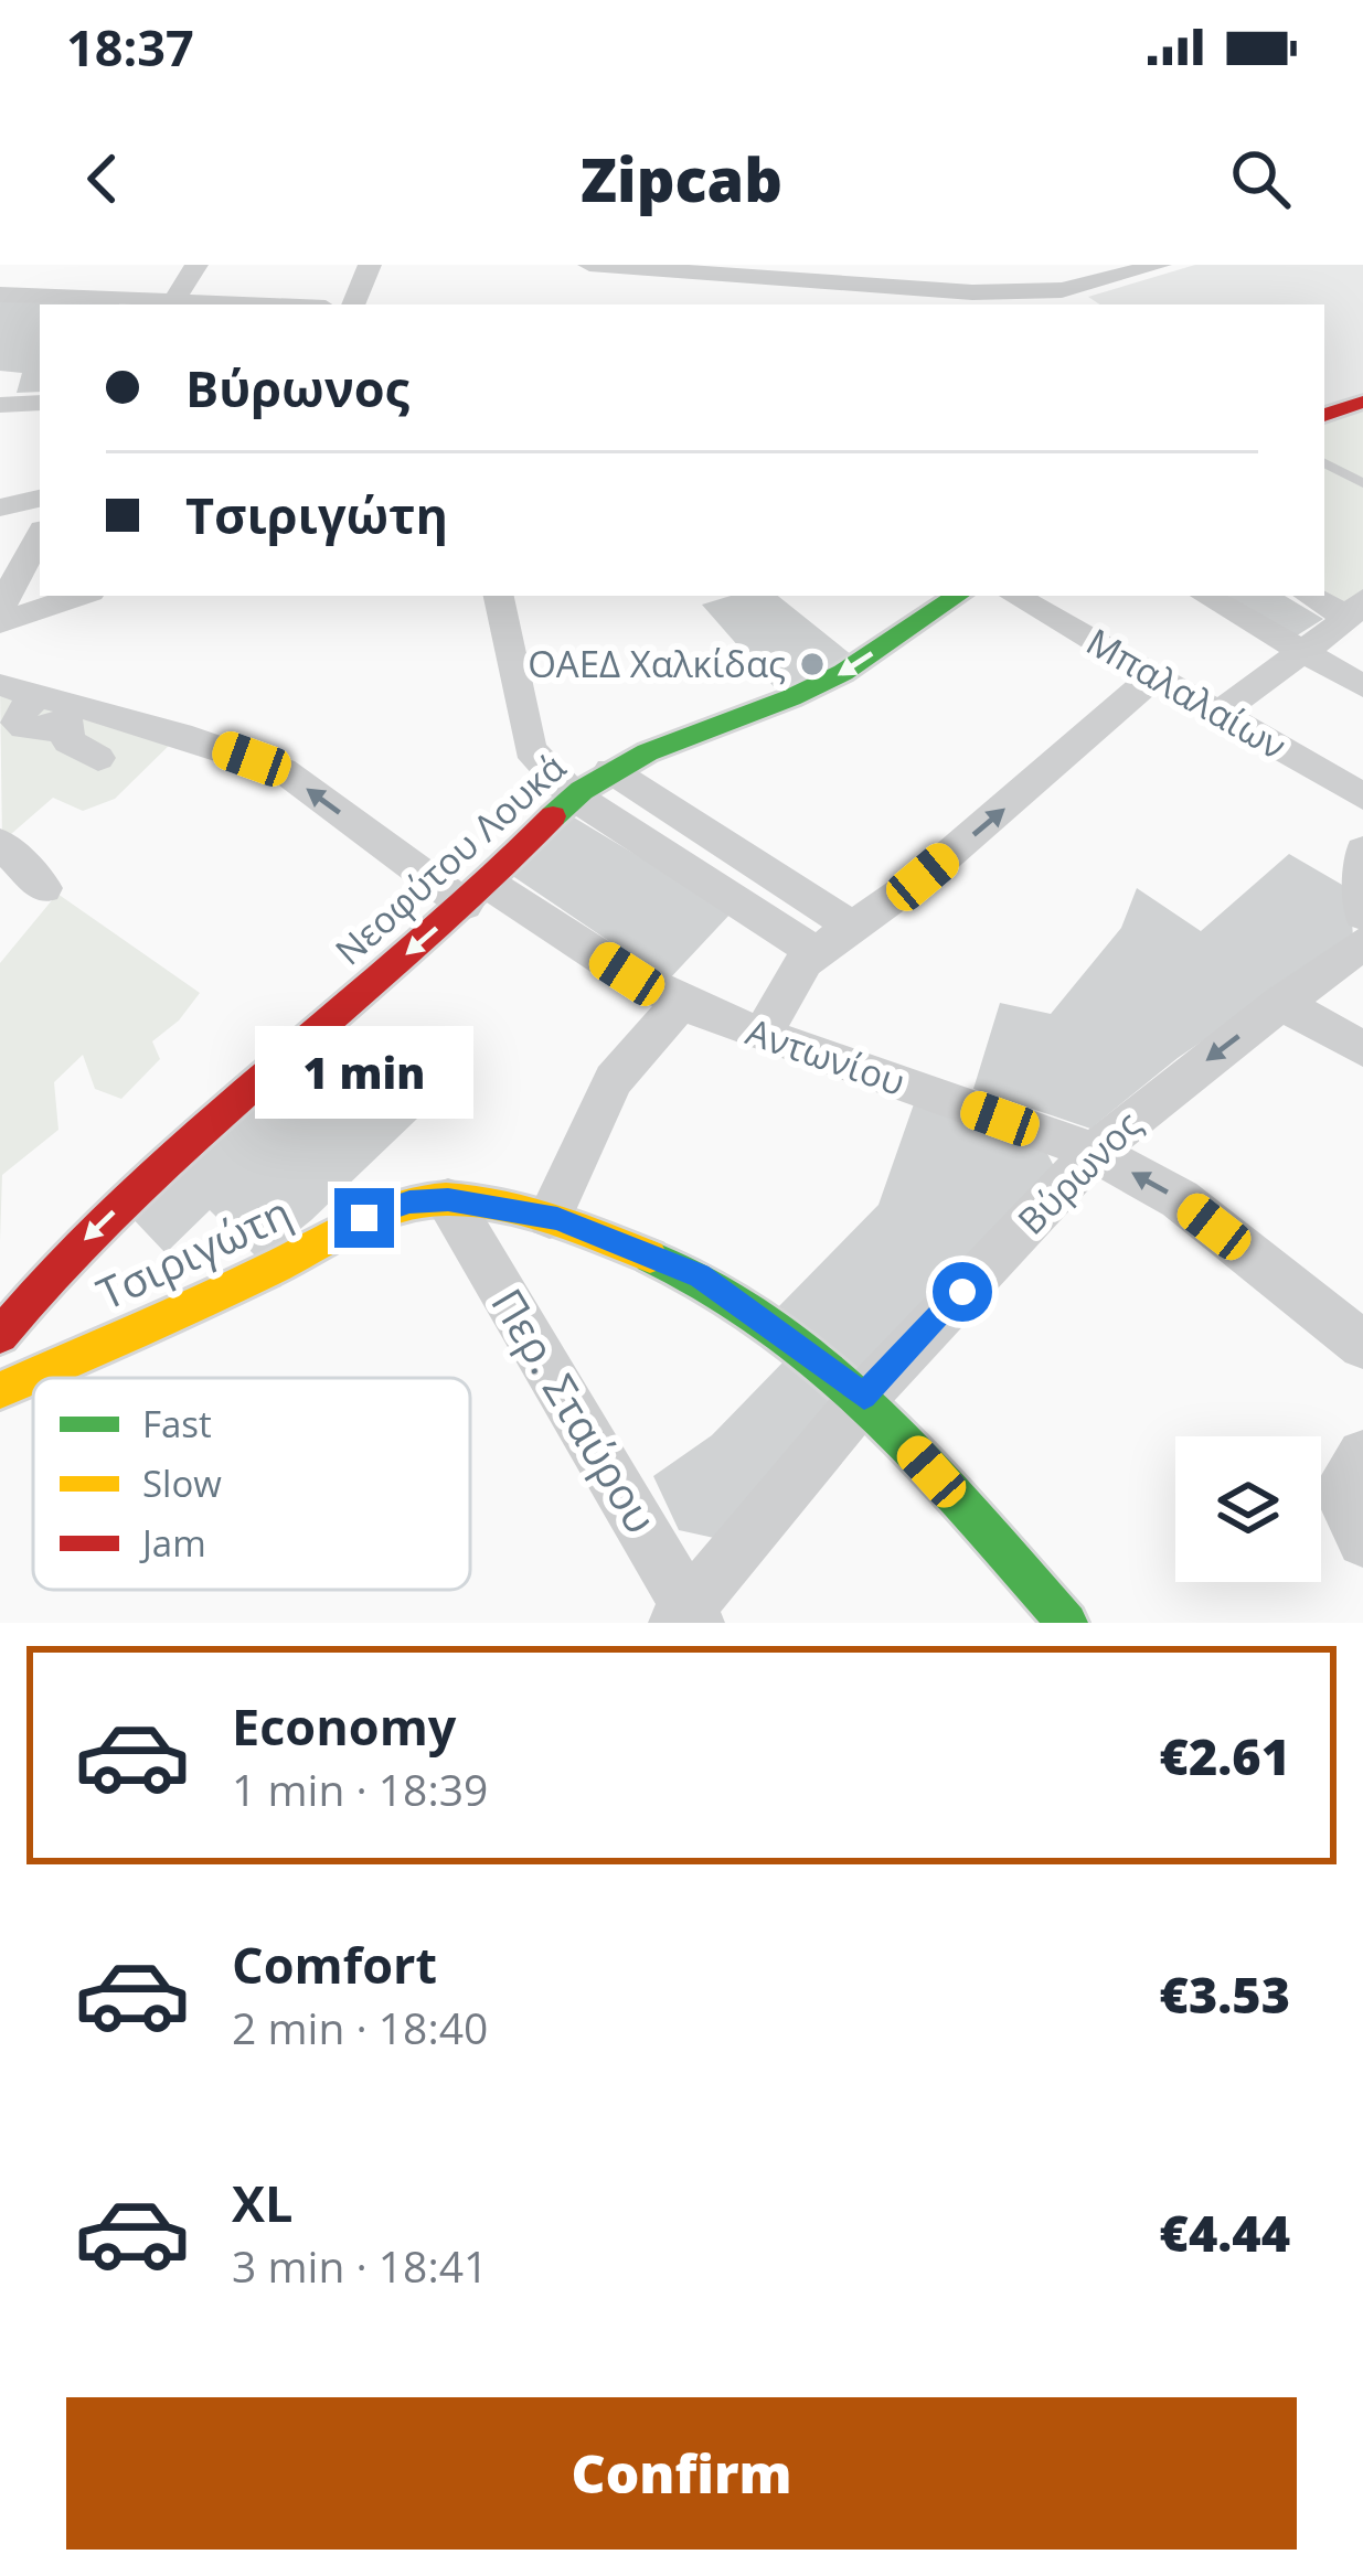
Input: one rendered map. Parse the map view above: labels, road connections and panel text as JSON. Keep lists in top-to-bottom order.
{
  "streets": {
    "main road": ["Νεοφύτου Λουκά", "Τσιριγώτη"],
    "street": [
      "Μπαλαλαίων",
      "Αντωνίου",
      "Βύρωνος",
      "Περ. Σταύρου"
    ]
  },
  "crossings": [
    ["Νεοφύτου Λουκά", "Αντωνίου"],
    ["Αντωνίου", "Βύρωνος"],
    ["Βύρωνος", "Τσιριγώτη"],
    ["Βύρωνος", "Περ. Σταύρου"],
    ["Τσιριγώτη", "Περ. Σταύρου"]
  ],
  "one_way": ["Νεοφύτου Λουκά", "Αντωνίου"],
  "places": ["ΟΑΕΔ Χαλκίδας"],
  "legend": ["Fast", "Slow", "Jam"],
  "page": {
    "status": "18:37",
    "header": "Zipcab",
    "banner": ["Βύρωνος", "Τσιριγώτη"],
    "bubble": "1 min",
    "list": [
      {
        "name": "Economy",
        "note": "1 min · 18:39",
        "value": "€2.61"
      },
      {
        "name": "Comfort",
        "note": "2 min · 18:40",
        "value": "€3.53"
      },
      {
        "name": "XL",
        "note": "3 min · 18:41",
        "value": "€4.44"
      }
    ],
    "buttons": "Confirm"
  }
}
